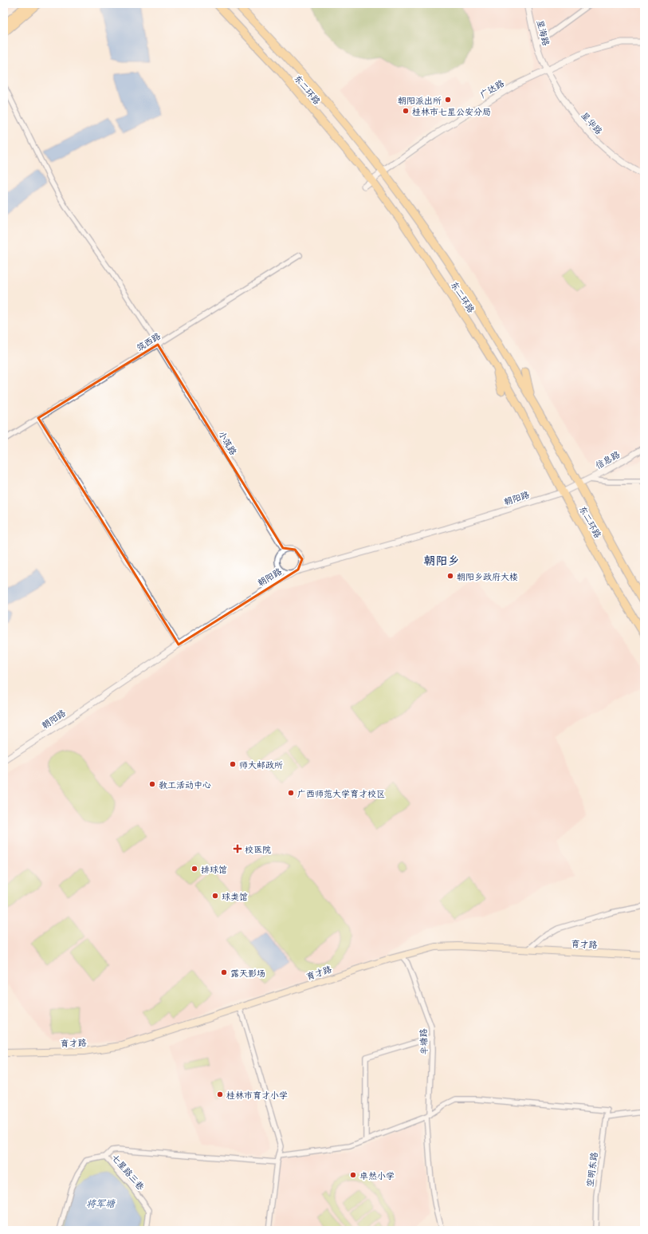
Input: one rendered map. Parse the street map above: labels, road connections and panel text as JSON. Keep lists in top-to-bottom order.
{
  "streets": {
    "main road": ["东二环路", "育才路"],
    "street": [
      "星海路",
      "广达路",
      "星华路",
      "筑西路",
      "小筑路",
      "信息路",
      "朝阳路",
      "半塘路",
      "空明东路",
      "七星路三巷"
    ]
  },
  "crossings": [
    ["星海路", "广达路"],
    ["星海路", "星华路"],
    ["广达路", "东二环路"],
    ["广达路", "星华路"],
    ["东二环路", "信息路"],
    ["东二环路", "朝阳路"],
    ["筑西路", "小筑路"],
    ["小筑路", "朝阳路"],
    ["信息路", "朝阳路"],
    ["育才路", "半塘路"],
    ["半塘路", "空明东路"]
  ],
  "districts": ["朝阳乡"],
  "water": ["将军塘"],
  "places": {
    "other": [
      "朝阳派出所",
      "桂林市七星公安分局",
      "朝阳乡政府大楼",
      "师大邮政所",
      "教工活动中心",
      "广西师范大学育才校区",
      "排球馆",
      "球类馆",
      "露天影场",
      "桂林市育才小学",
      "卓然小学"
    ],
    "health": ["校医院"]
  }
}
